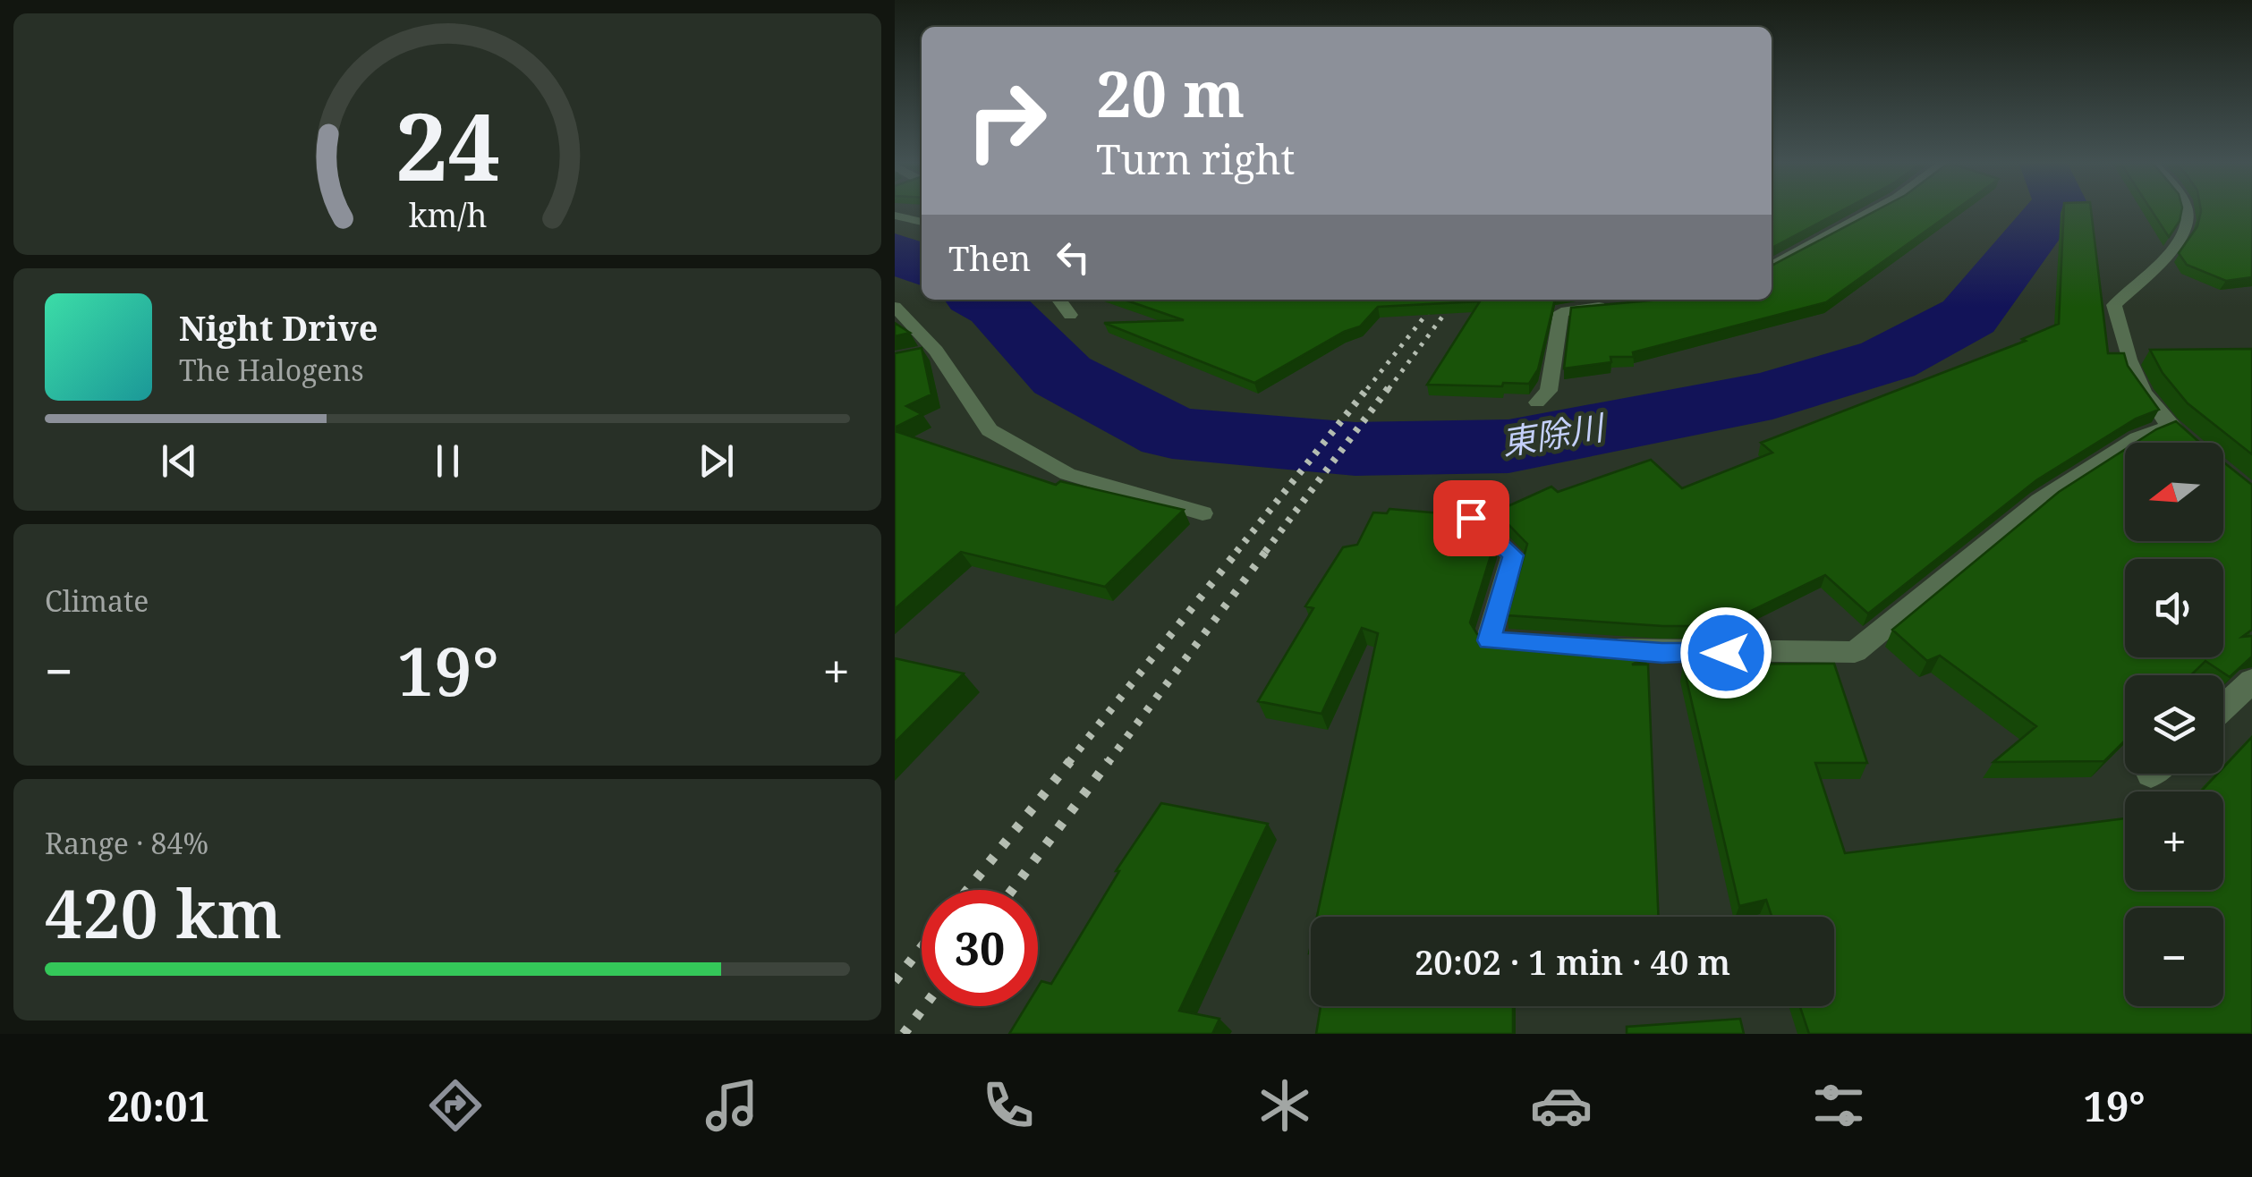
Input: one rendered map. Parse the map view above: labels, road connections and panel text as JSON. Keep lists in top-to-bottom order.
{
  "water": ["東除川"],
  "north": "left",
  "page": {
    "turn": ["20 m", "Turn right"],
    "then": "Then",
    "song": ["Night Drive", "The Halogens"],
    "map_buttons": ["+", "−"],
    "tile": [
      "Climate",
      ["Range · 84%", "420 km"]
    ],
    "heat": ["−", "19°", "+"],
    "limit": "30",
    "trip": "20:02 · 1 min · 40 m",
    "tabs": ["20:01", "19°"],
    "gauge": ["24", "km/h"]
  }
}
